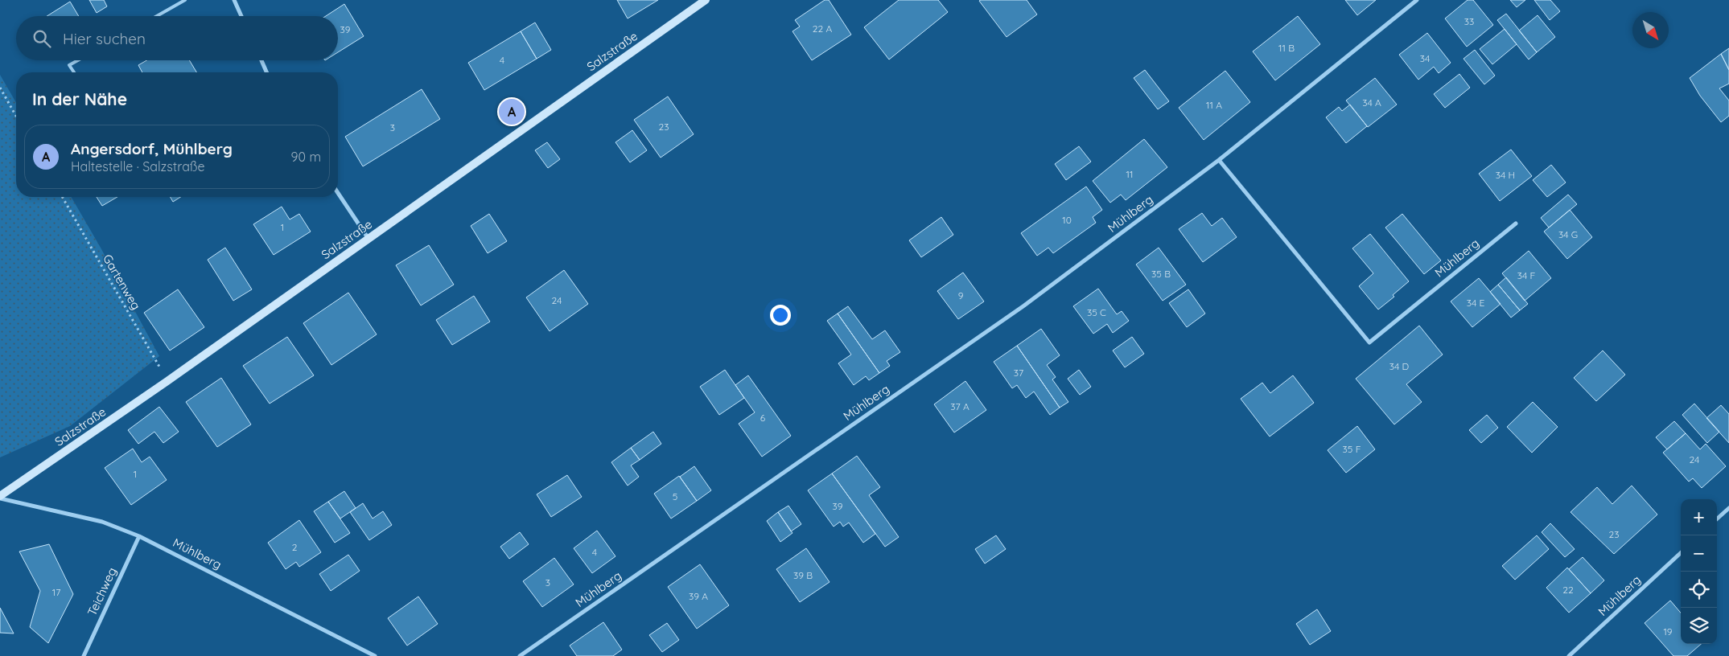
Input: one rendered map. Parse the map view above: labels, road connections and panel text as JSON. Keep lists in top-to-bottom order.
{
  "streets": {
    "street": ["Salzstraße", "Mühlberg", "Teichweg"],
    "path": ["Gartenweg"]
  },
  "crossings": [
    ["Salzstraße", "Mühlberg"],
    ["Salzstraße", "Gartenweg"],
    ["Mühlberg", "Teichweg"]
  ],
  "house_numbers": [
    "33",
    "22 A",
    "39",
    "11 B",
    "34",
    "4",
    "34 A",
    "11 A",
    "23",
    "3",
    "11",
    "34 H",
    "10",
    "1",
    "34 G",
    "35 B",
    "34 F",
    "9",
    "24",
    "34 E",
    "35 C",
    "34 D",
    "37",
    "37 A",
    "6",
    "35 F",
    "24",
    "1",
    "5",
    "39",
    "23",
    "2",
    "4",
    "39 B",
    "3",
    "22",
    "17",
    "39 A",
    "19"
  ],
  "north": "bottom right",
  "page": {
    "search": "Hier suchen",
    "heading": "In der Nähe",
    "pins": "A",
    "list": [
      {
        "mark": "A",
        "name": "Angersdorf, Mühlberg",
        "note": "Haltestelle · Salzstraße",
        "value": "90 m"
      }
    ],
    "map_buttons": ["+", "−"]
  }
}
